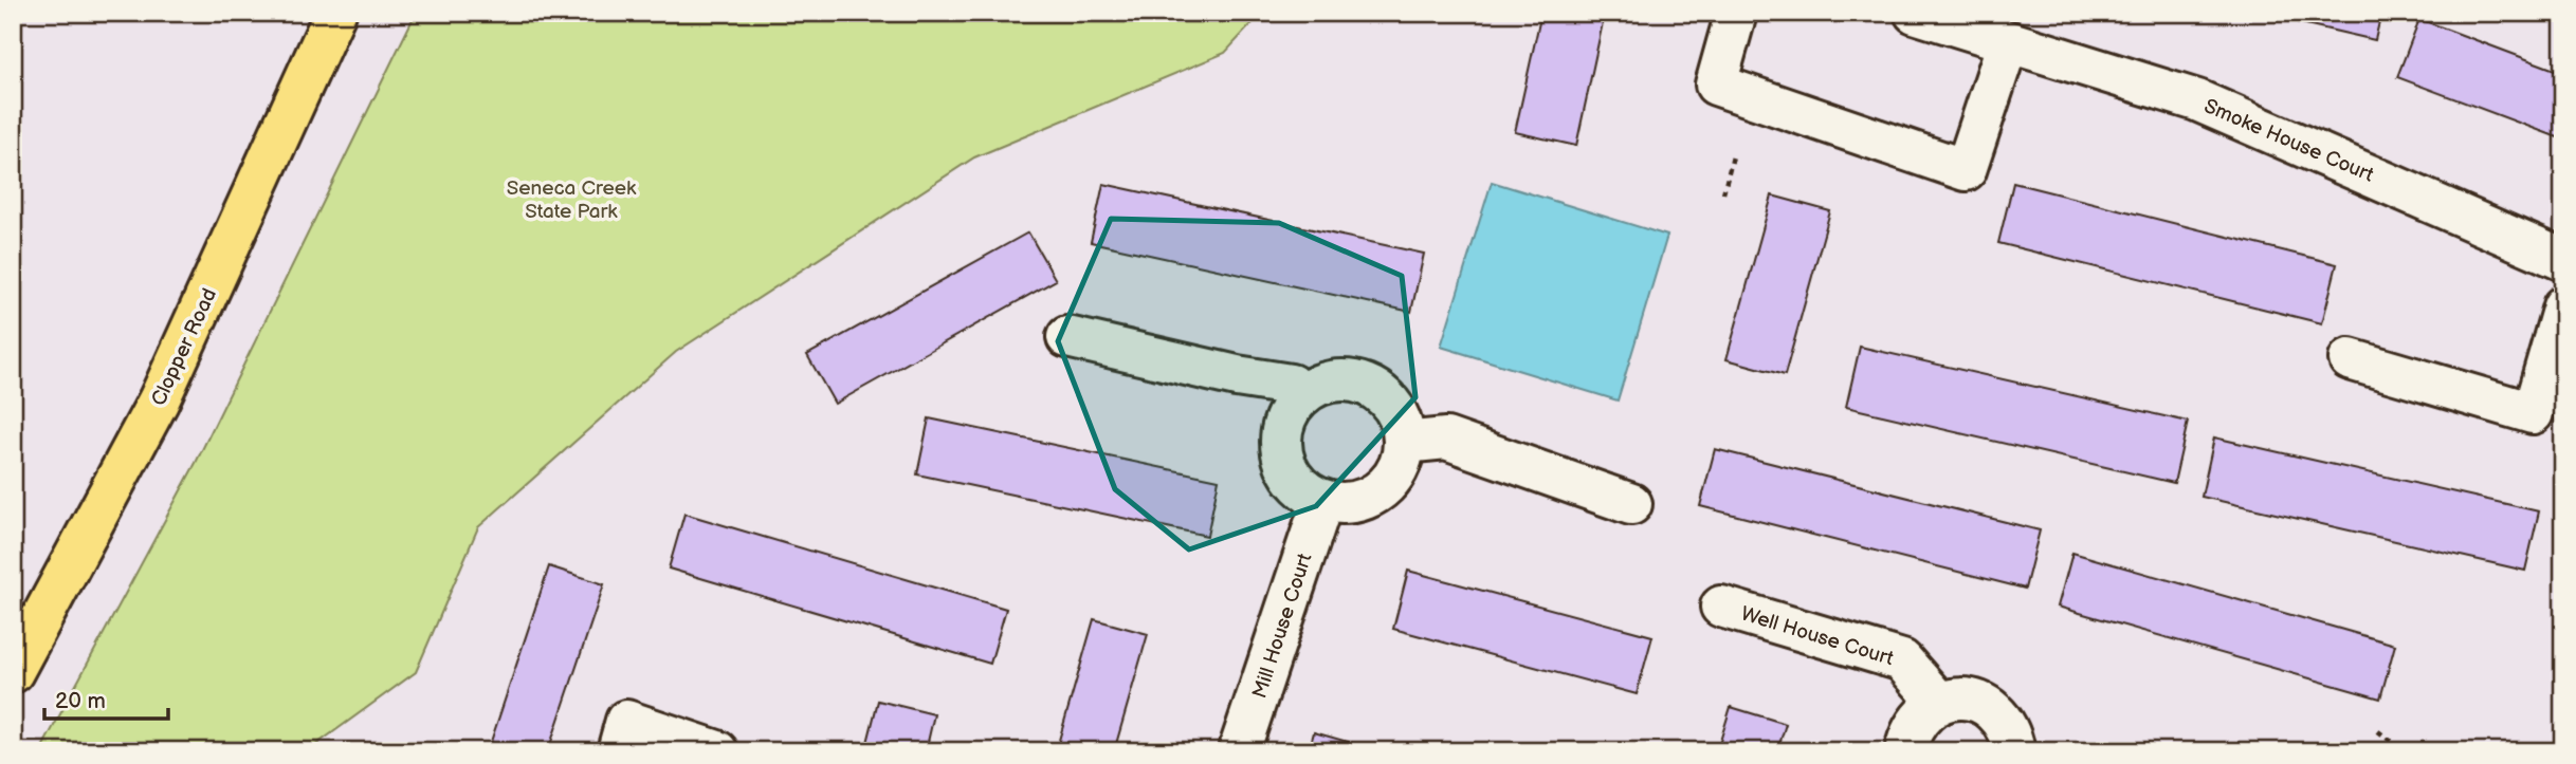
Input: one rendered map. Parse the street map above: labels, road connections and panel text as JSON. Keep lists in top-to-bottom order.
{
  "streets": {
    "main road": ["Clopper Road"],
    "street": ["Smoke House Court", "Mill House Court", "Well House Court"]
  },
  "parks": ["Seneca Creek State Park"],
  "scale_bar": "20 m"
}
